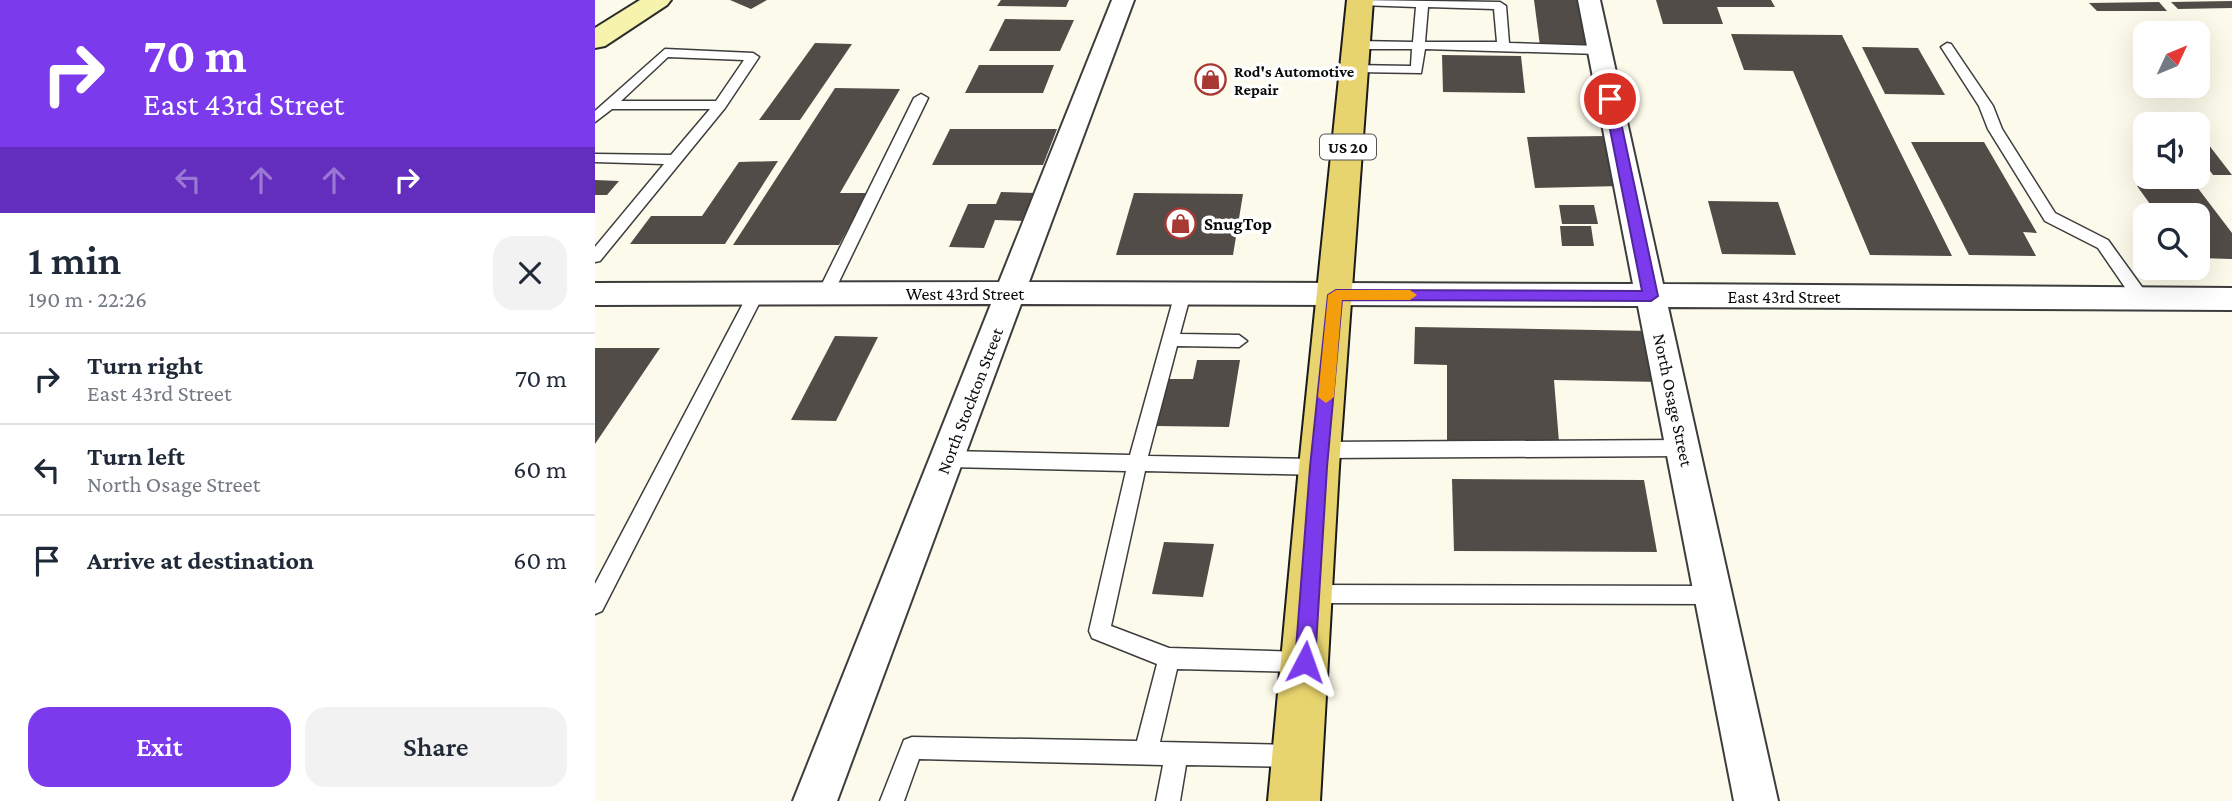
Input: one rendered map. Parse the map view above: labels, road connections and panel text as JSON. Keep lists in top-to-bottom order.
{
  "streets": {
    "main road": ["US 20"],
    "street": [
      "West 43rd Street",
      "East 43rd Street",
      "North Osage Street",
      "North Stockton Street"
    ]
  },
  "crossings": [
    ["US 20", "West 43rd Street"],
    ["US 20", "East 43rd Street"],
    ["West 43rd Street", "East 43rd Street"],
    ["West 43rd Street", "North Stockton Street"],
    ["East 43rd Street", "North Osage Street"]
  ],
  "places": {
    "shop": ["Rod's Automotive Repair", "SnugTop"]
  },
  "north": "top right",
  "page": {
    "turn": ["70 m", "East 43rd Street"],
    "heading": ["1 min", "190 m · 22:26"],
    "list": [
      {
        "name": "Turn right",
        "note": "East 43rd Street",
        "value": "70 m"
      },
      {
        "name": "Turn left",
        "note": "North Osage Street",
        "value": "60 m"
      },
      {
        "name": "Arrive at destination",
        "value": "60 m"
      }
    ],
    "buttons": ["Exit", "Share"]
  }
}
